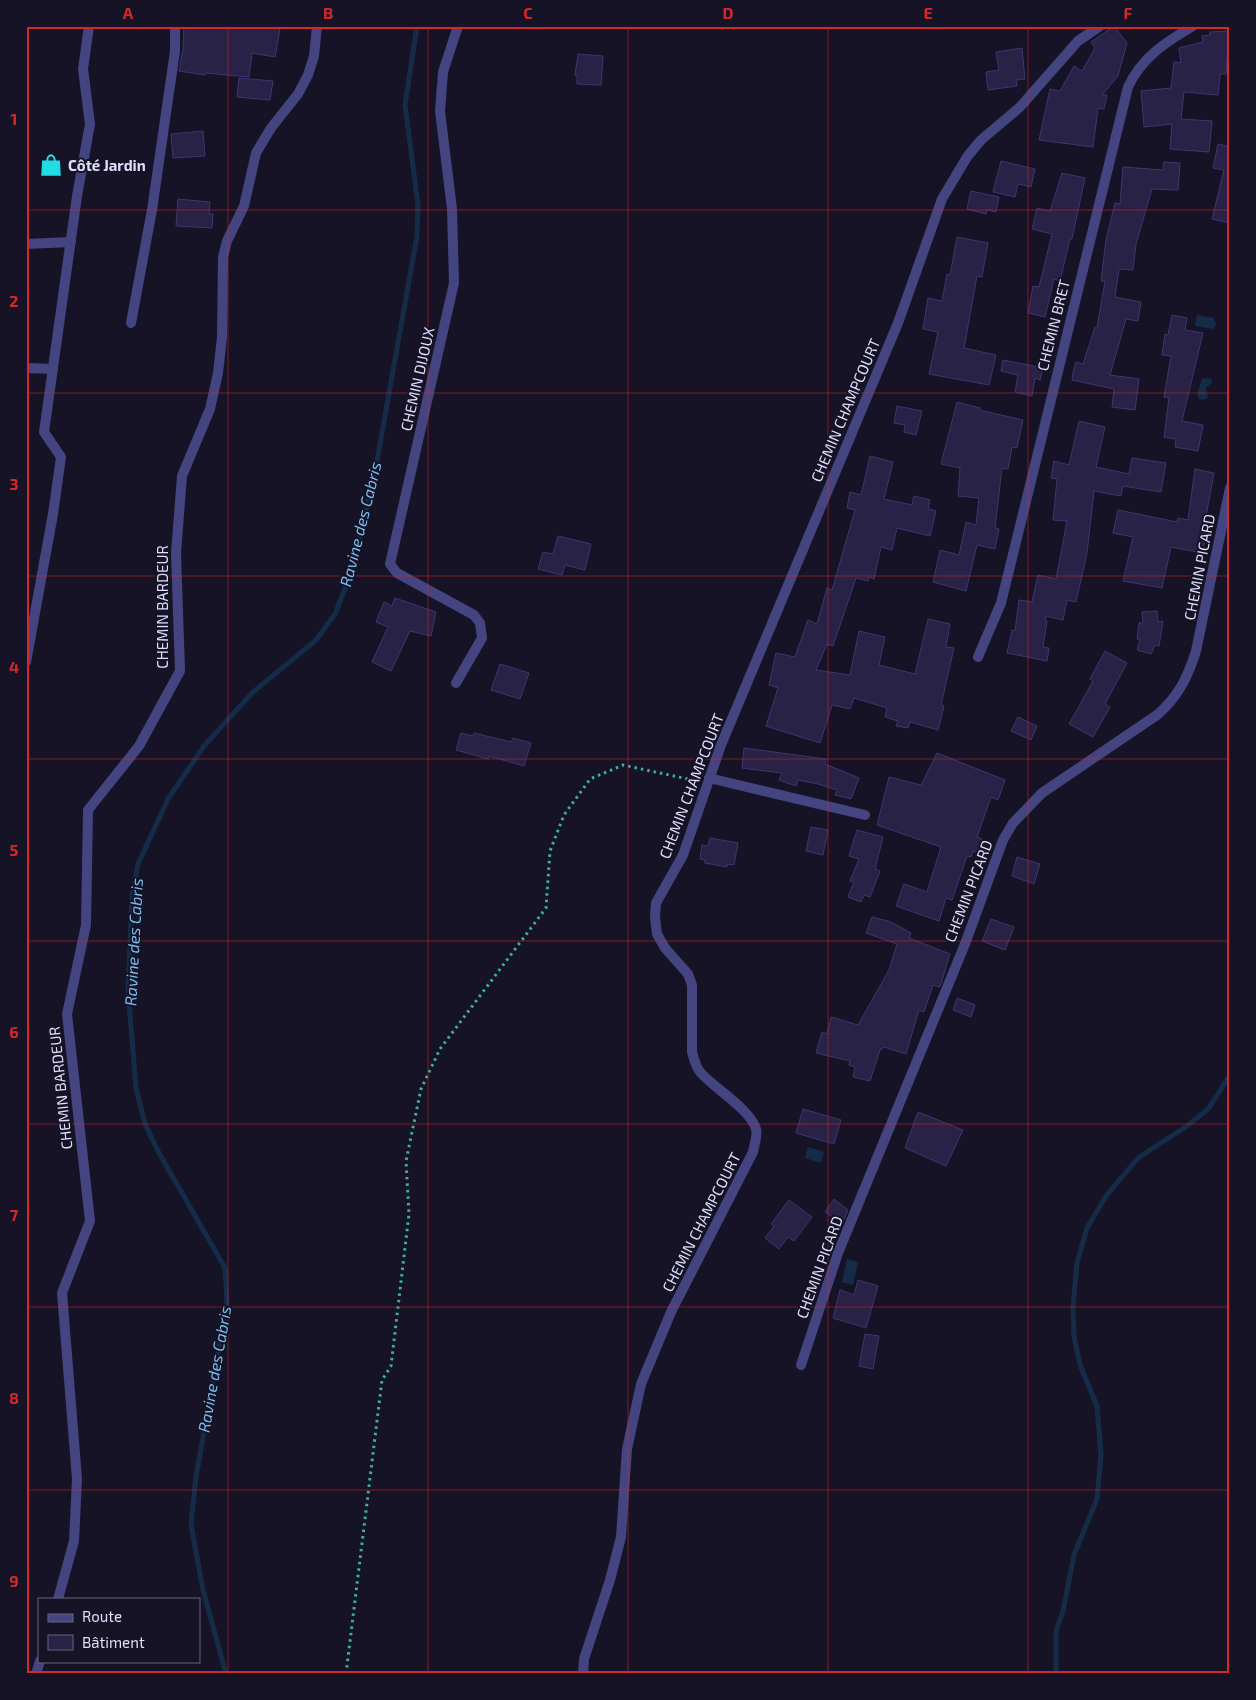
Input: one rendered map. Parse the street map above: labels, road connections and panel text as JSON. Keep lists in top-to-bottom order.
{
  "streets": {
    "street": [
      "CHEMIN BRET",
      "CHEMIN DIJOUX",
      "CHEMIN CHAMPCOURT",
      "CHEMIN PICARD",
      "CHEMIN BARDEUR"
    ]
  },
  "water": ["Ravine des Cabris"],
  "places": {
    "shop": ["Côté Jardin"]
  },
  "legend": ["Route", "Bâtiment"],
  "grid": {
    "columns": [
      "A",
      "B",
      "C",
      "D",
      "E",
      "F"
    ],
    "rows": [
      "1",
      "2",
      "3",
      "4",
      "5",
      "6",
      "7",
      "8",
      "9"
    ]
  }
}
